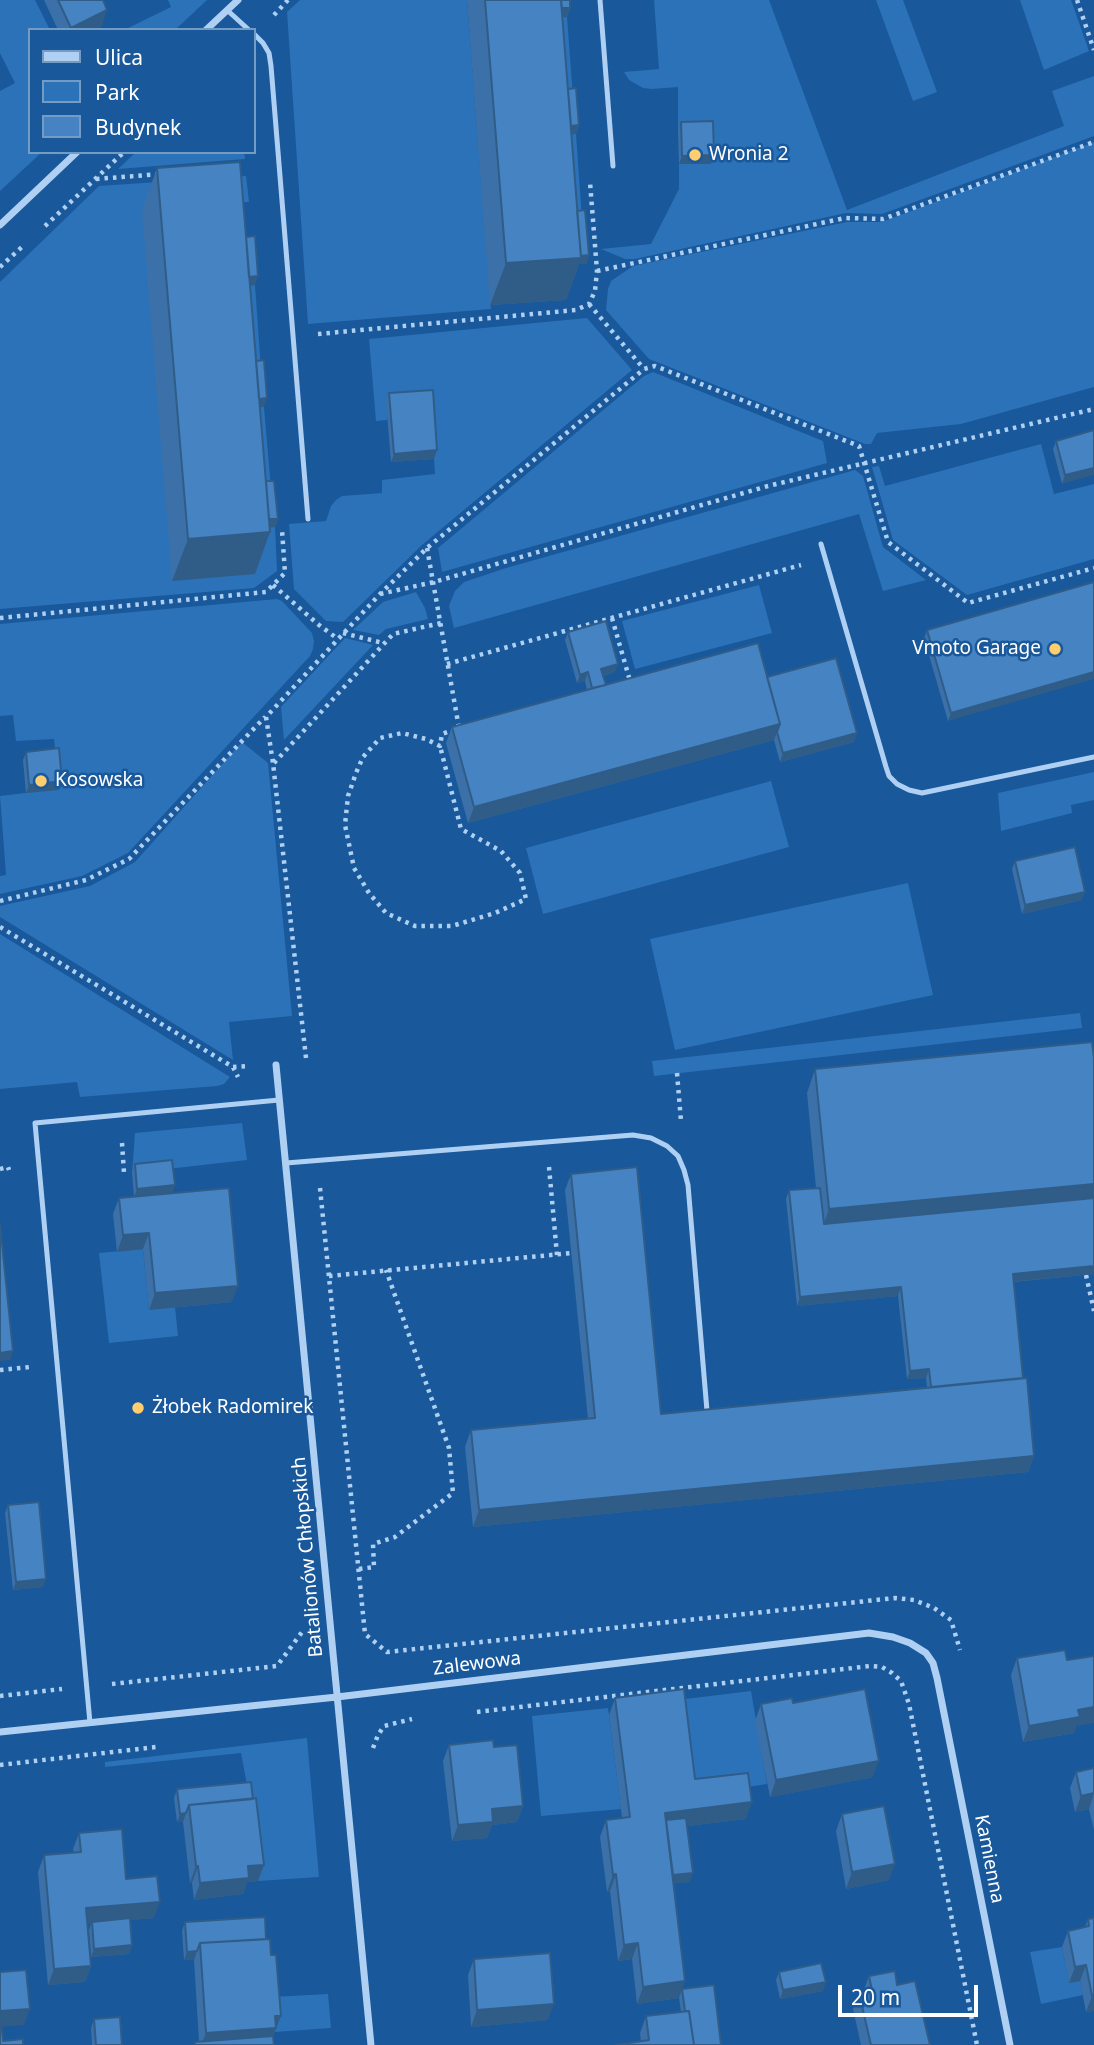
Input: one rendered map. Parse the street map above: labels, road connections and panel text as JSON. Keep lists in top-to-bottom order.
{
  "streets": {
    "street": ["Batalionów Chłopskich", "Zalewowa", "Kamienna"]
  },
  "crossings": [
    ["Batalionów Chłopskich", "Zalewowa"],
    ["Zalewowa", "Kamienna"]
  ],
  "places": [
    "Wronia 2",
    "Vmoto Garage",
    "Kosowska",
    "Żłobek Radomirek"
  ],
  "legend": ["Ulica", "Park", "Budynek"],
  "scale_bar": "20 m"
}
